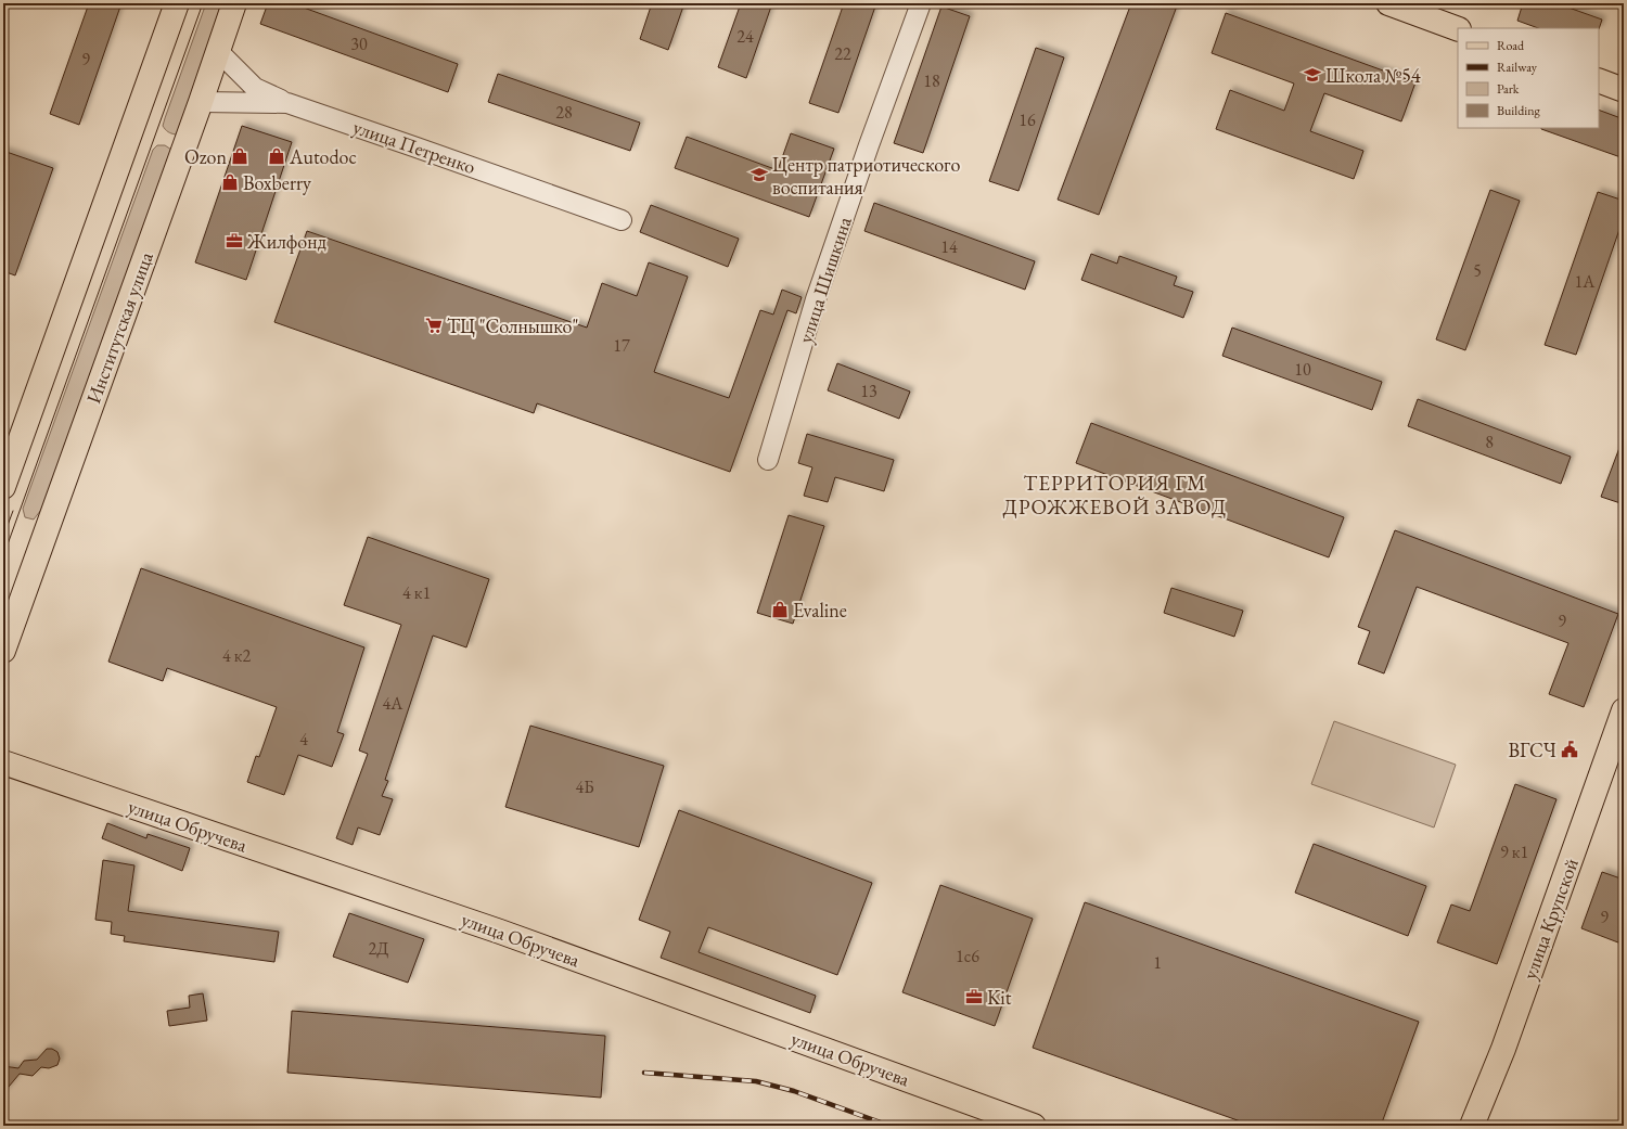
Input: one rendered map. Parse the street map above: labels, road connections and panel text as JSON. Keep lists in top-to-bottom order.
{
  "streets": {
    "main road": ["Институтская улица", "улица Обручева", "улица Крупской"],
    "street": ["улица Петренко", "улица Шишкина"]
  },
  "crossings": [
    ["улица Петренко", "Институтская улица"]
  ],
  "districts": ["ТЕРРИТОРИЯ ГМ ДРОЖЖЕВОЙ ЗАВОД"],
  "places": {
    "school or university": ["Школа №54", "Центр патриотического воспитания"],
    "shop": [
      "Ozon",
      "Autodoc",
      "Boxberry",
      "Evaline"
    ],
    "office": ["Жилфонд", "Kit"],
    "supermarket": ["ТЦ \"Солнышко\""],
    "public building": ["ВГСЧ"]
  },
  "house_numbers": [
    "24",
    "30",
    "22",
    "9",
    "18",
    "28",
    "16",
    "14",
    "5",
    "1А",
    "17",
    "10",
    "13",
    "8",
    "4 к1",
    "9",
    "4 к2",
    "4А",
    "4",
    "4Б",
    "9 к1",
    "9",
    "2Д",
    "1с6",
    "1"
  ],
  "legend": [
    "Road",
    "Railway",
    "Park",
    "Building"
  ]
}
